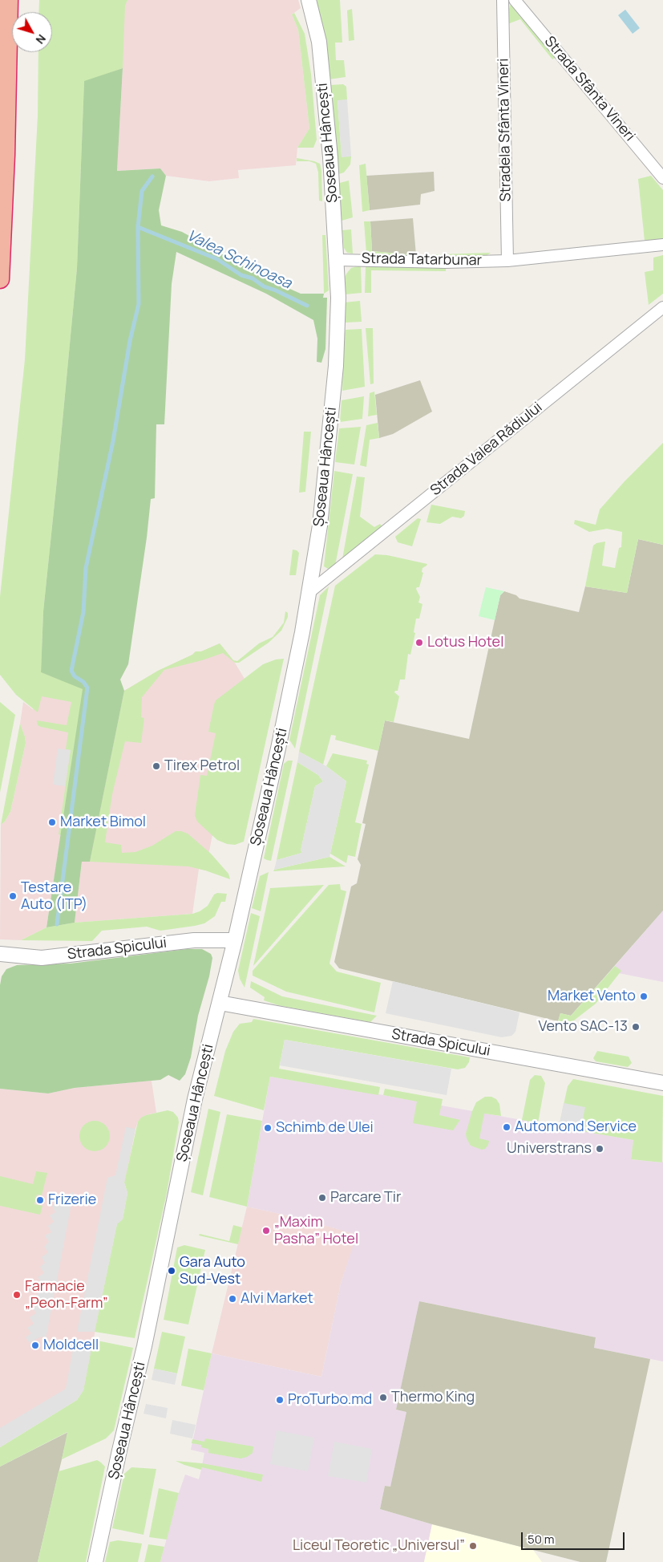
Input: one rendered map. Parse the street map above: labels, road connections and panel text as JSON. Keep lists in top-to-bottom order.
{
  "streets": {
    "street": [
      "Strada Sfânta Vineri",
      "Stradela Sfânta Vineri",
      "Șoseaua Hâncești",
      "Strada Tatarbunar",
      "Strada Valea Rădiului",
      "Strada Spicului"
    ]
  },
  "crossings": [
    ["Stradela Sfânta Vineri", "Strada Tatarbunar"],
    ["Șoseaua Hâncești", "Strada Tatarbunar"],
    ["Șoseaua Hâncești", "Strada Valea Rădiului"],
    ["Șoseaua Hâncești", "Strada Spicului"]
  ],
  "water": ["Valea Schinoasa"],
  "places": [
    "Lotus Hotel",
    "Tirex Petrol",
    "Market Bimol",
    "Testare Auto (ITP)",
    "Market Vento",
    "Vento SAC-13",
    "Automond Service",
    "Schimb de Ulei",
    "Universtrans",
    "Parcare Tir",
    "Frizerie",
    "„Maxim Pasha” Hotel",
    "Gara Auto Sud-Vest",
    "Farmacie „Peon-Farm”",
    "Alvi Market",
    "Moldcell",
    "Thermo King",
    "ProTurbo.md",
    "Liceul Teoretic „Universul”"
  ],
  "scale_bar": "50 m",
  "north": "bottom right"
}
